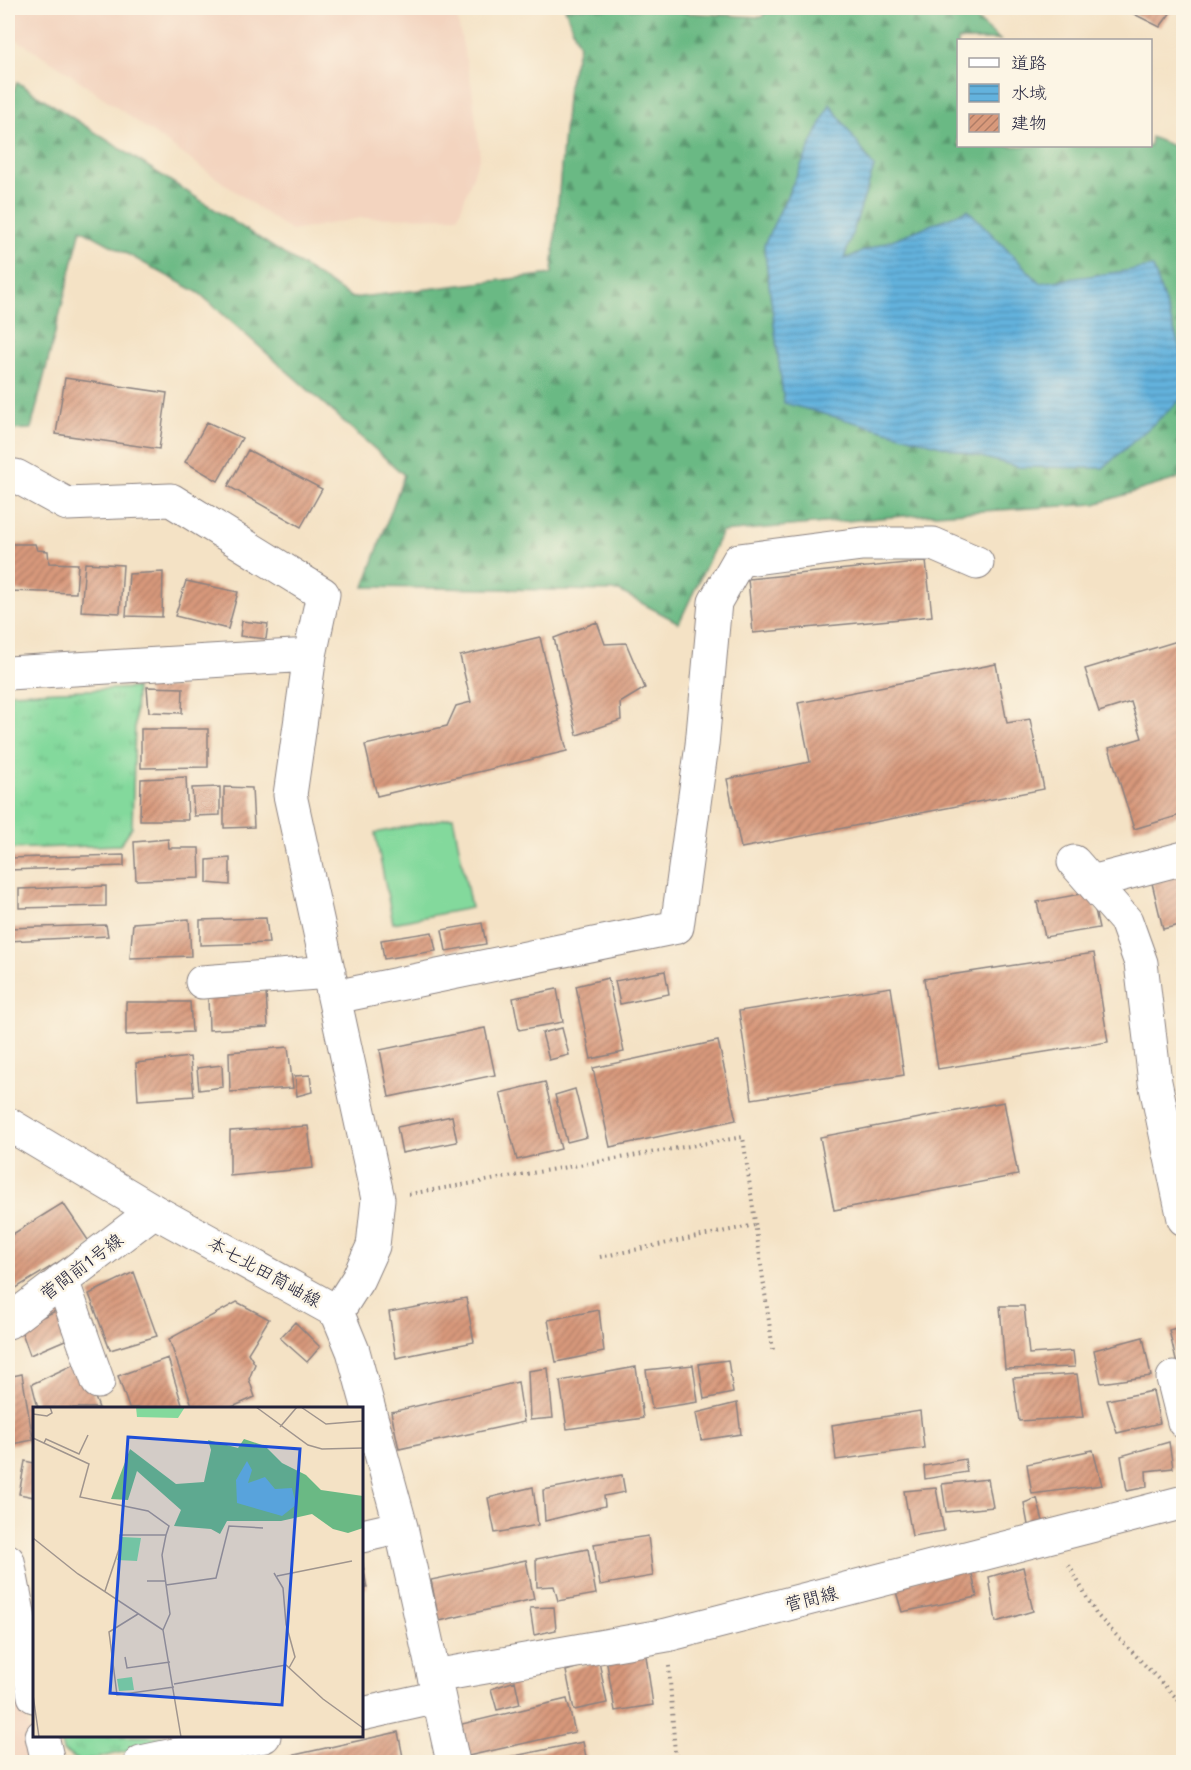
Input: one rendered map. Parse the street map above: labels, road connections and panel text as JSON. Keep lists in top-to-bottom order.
{
  "streets": {
    "street": ["菅間前1号線", "本七北田筒岫線", "菅間線"]
  },
  "crossings": [
    ["菅間前1号線", "本七北田筒岫線"],
    ["本七北田筒岫線", "菅間線"]
  ],
  "legend": ["道路", "水域", "建物"]
}
